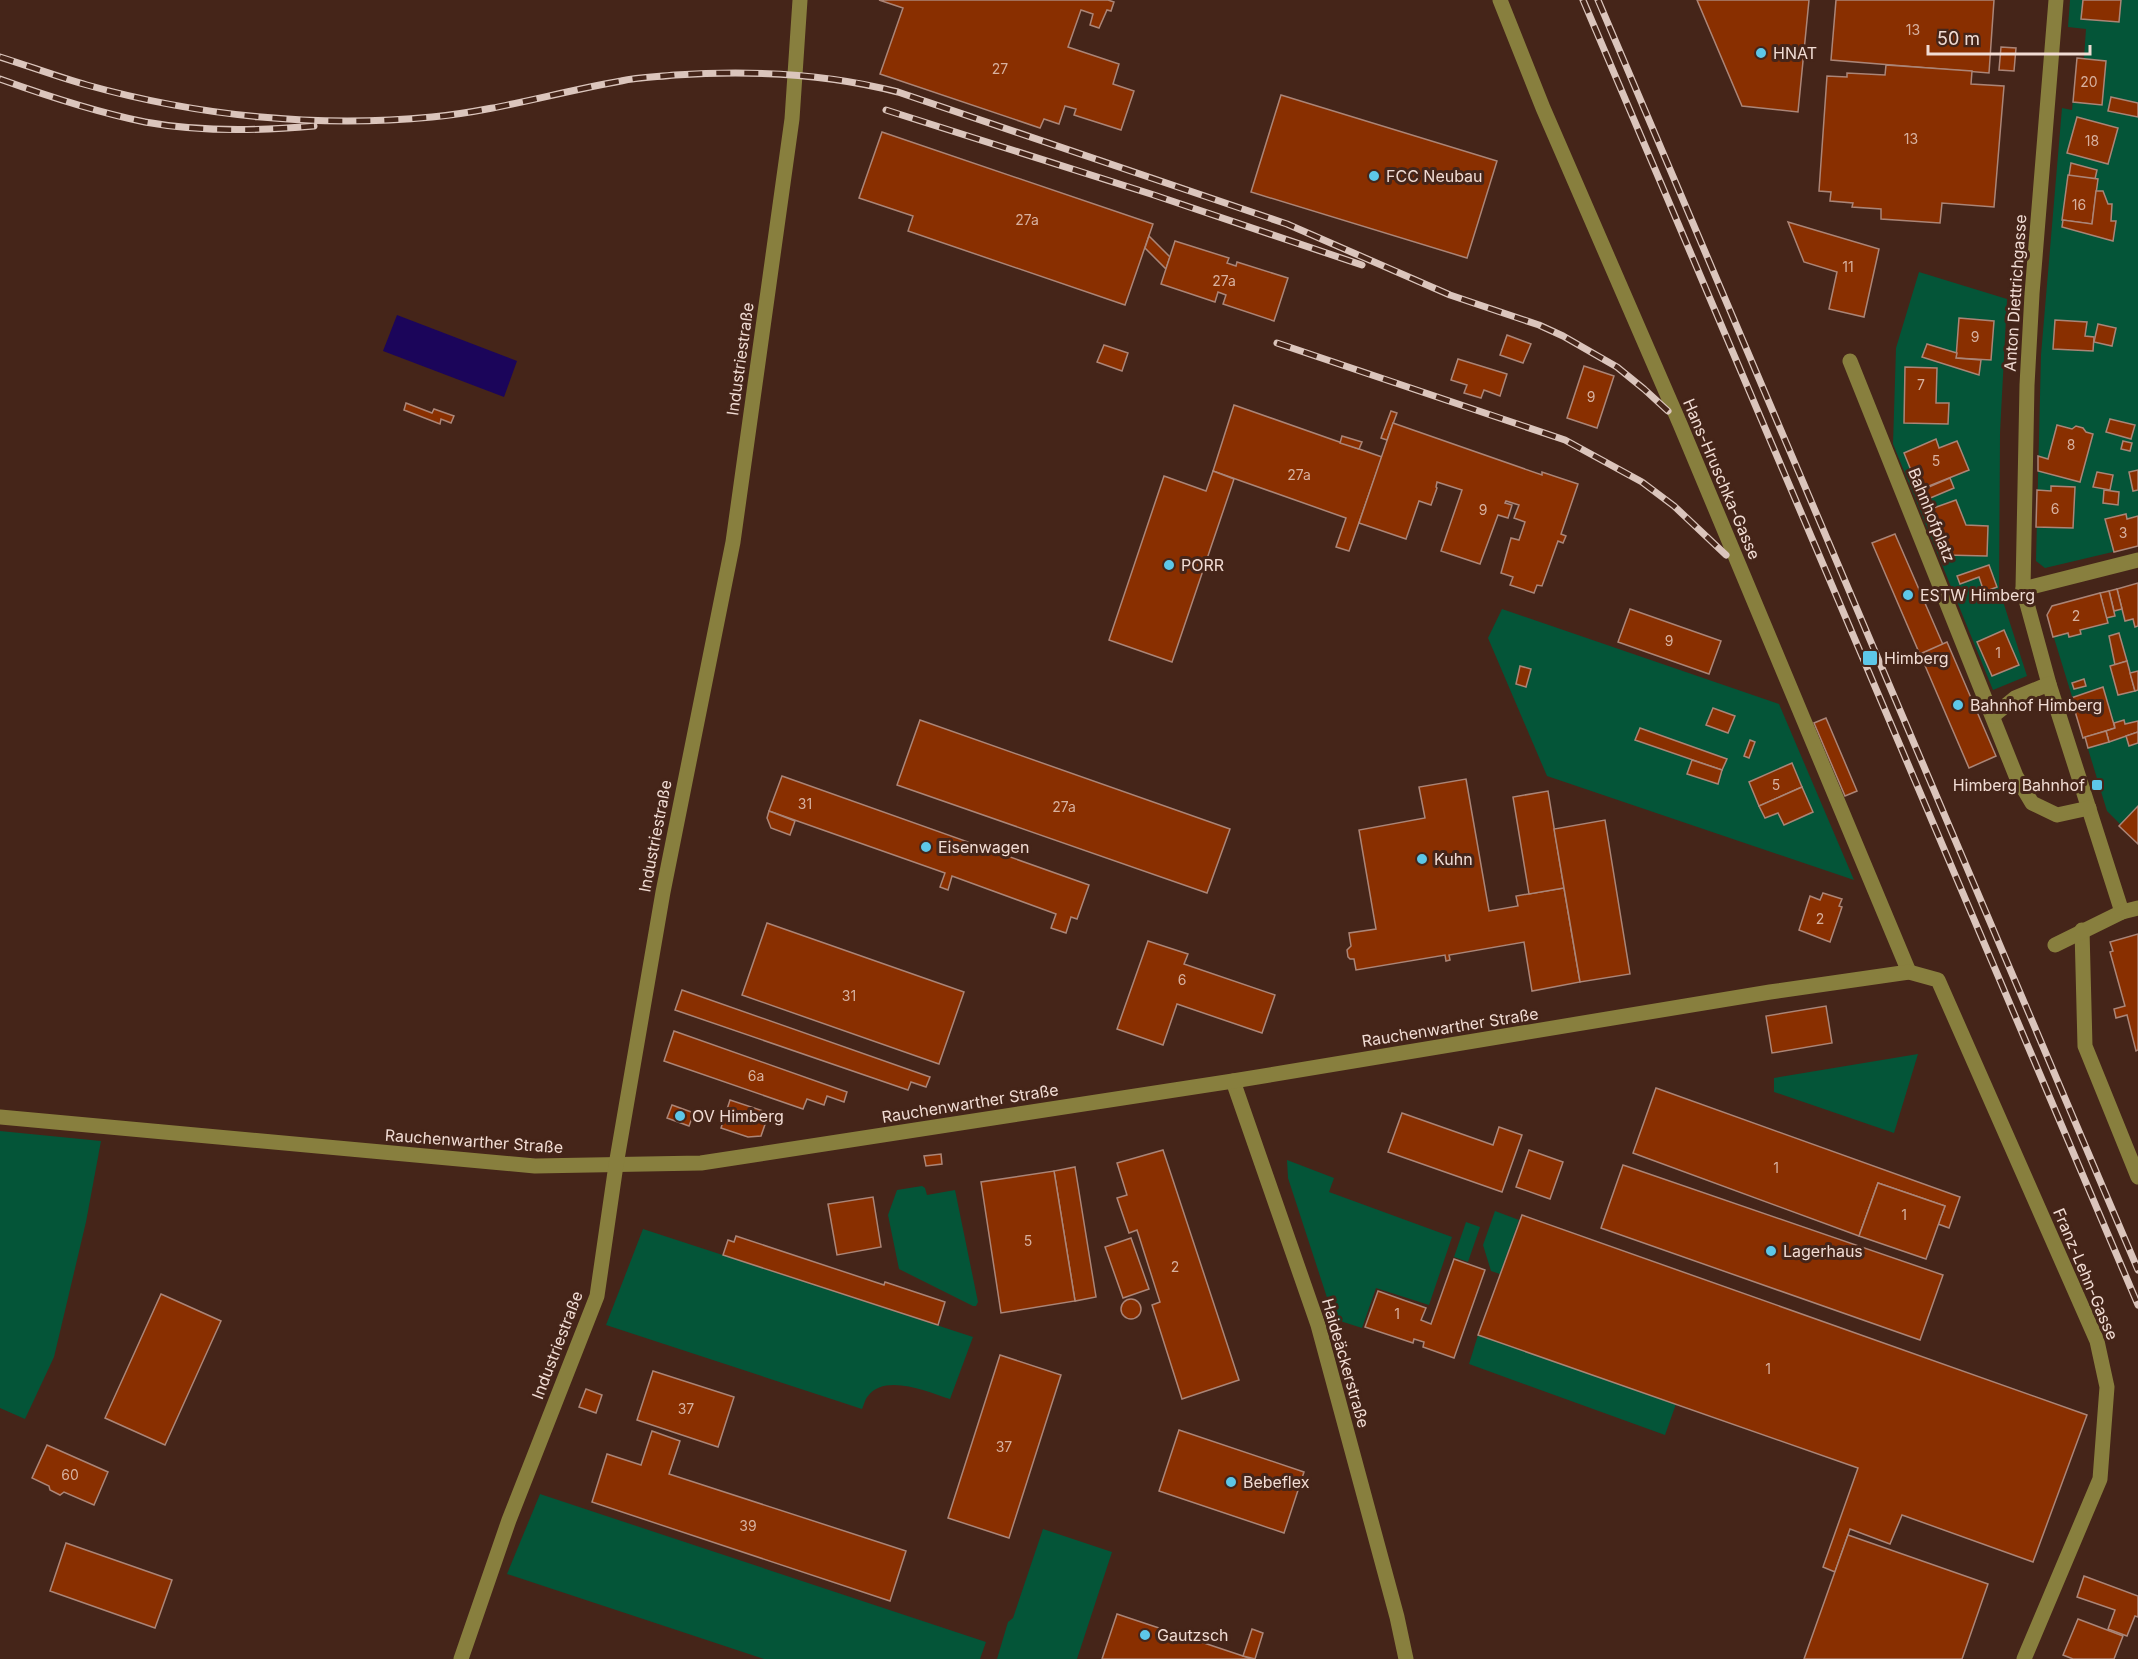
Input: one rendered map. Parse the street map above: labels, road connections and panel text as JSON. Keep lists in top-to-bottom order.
{
  "streets": {
    "street": [
      "Anton Diettrichgasse",
      "Industriestraße",
      "Hans-Hruschka-Gasse",
      "Bahnhofplatz",
      "Rauchenwarther Straße",
      "Franz-Lehn-Gasse",
      "Haideäckerstraße"
    ]
  },
  "crossings": [
    ["Industriestraße", "Rauchenwarther Straße"],
    ["Hans-Hruschka-Gasse", "Rauchenwarther Straße"],
    ["Rauchenwarther Straße", "Franz-Lehn-Gasse"],
    ["Rauchenwarther Straße", "Haideäckerstraße"]
  ],
  "places": {
    "other": [
      "HNAT",
      "FCC Neubau",
      "PORR",
      "ESTW Himberg",
      "Bahnhof Himberg",
      "Eisenwagen",
      "Kuhn",
      "OV Himberg",
      "Lagerhaus",
      "Bebeflex",
      "Gautzsch"
    ],
    "transit": ["Himberg", "Himberg Bahnhof"]
  },
  "house_numbers": [
    "13",
    "27",
    "20",
    "13",
    "18",
    "16",
    "27a",
    "11",
    "27a",
    "9",
    "7",
    "9",
    "8",
    "5",
    "27a",
    "6",
    "9",
    "3",
    "2",
    "9",
    "1",
    "5",
    "31",
    "27a",
    "2",
    "6",
    "31",
    "6a",
    "1",
    "1",
    "5",
    "2",
    "1",
    "1",
    "37",
    "37",
    "60",
    "39"
  ],
  "scale_bar": "50 m"
}
